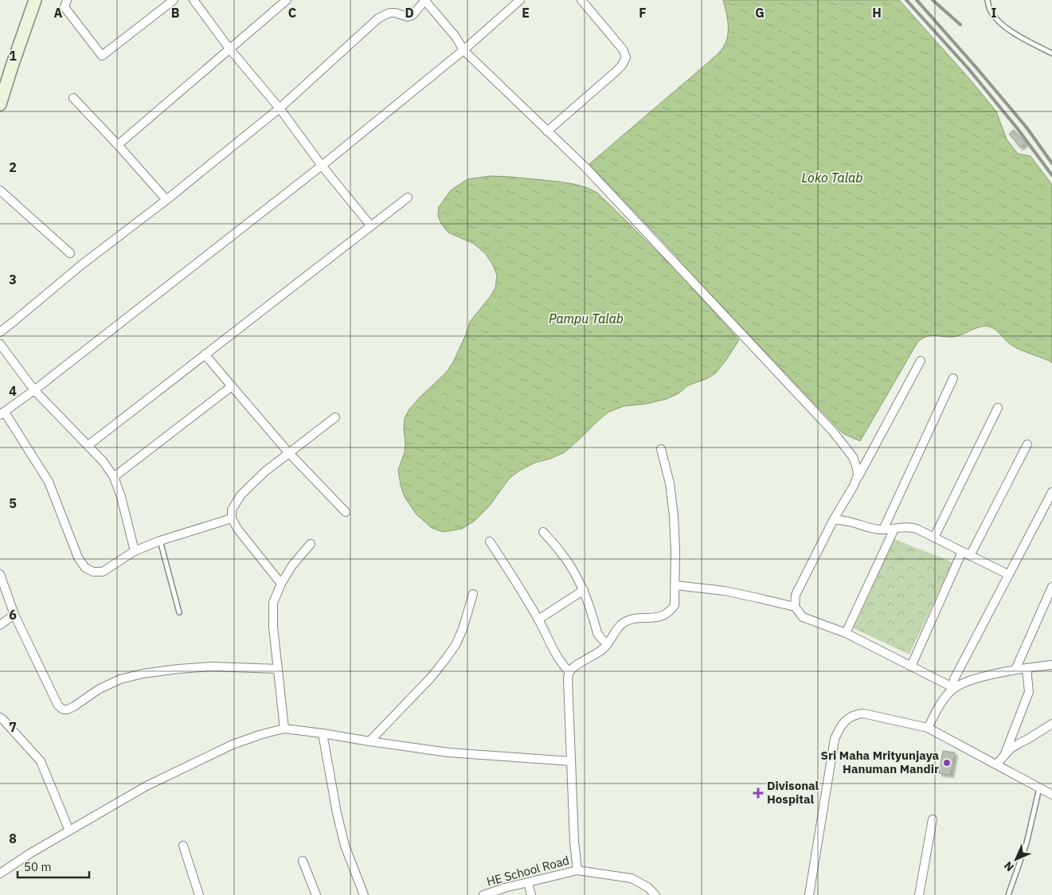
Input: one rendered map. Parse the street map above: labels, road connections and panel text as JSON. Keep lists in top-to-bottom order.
{
  "streets": {
    "street": ["HE School Road"]
  },
  "water": ["Loko Talab", "Pampu Talab"],
  "places": {
    "other": ["Sri Maha Mrityunjaya Hanuman Mandir"],
    "health": ["Divisonal Hospital"]
  },
  "scale_bar": "50 m",
  "north": "bottom left",
  "grid": {
    "columns": [
      "A",
      "B",
      "C",
      "D",
      "E",
      "F",
      "G",
      "H",
      "I"
    ],
    "rows": [
      "1",
      "2",
      "3",
      "4",
      "5",
      "6",
      "7",
      "8"
    ]
  }
}
